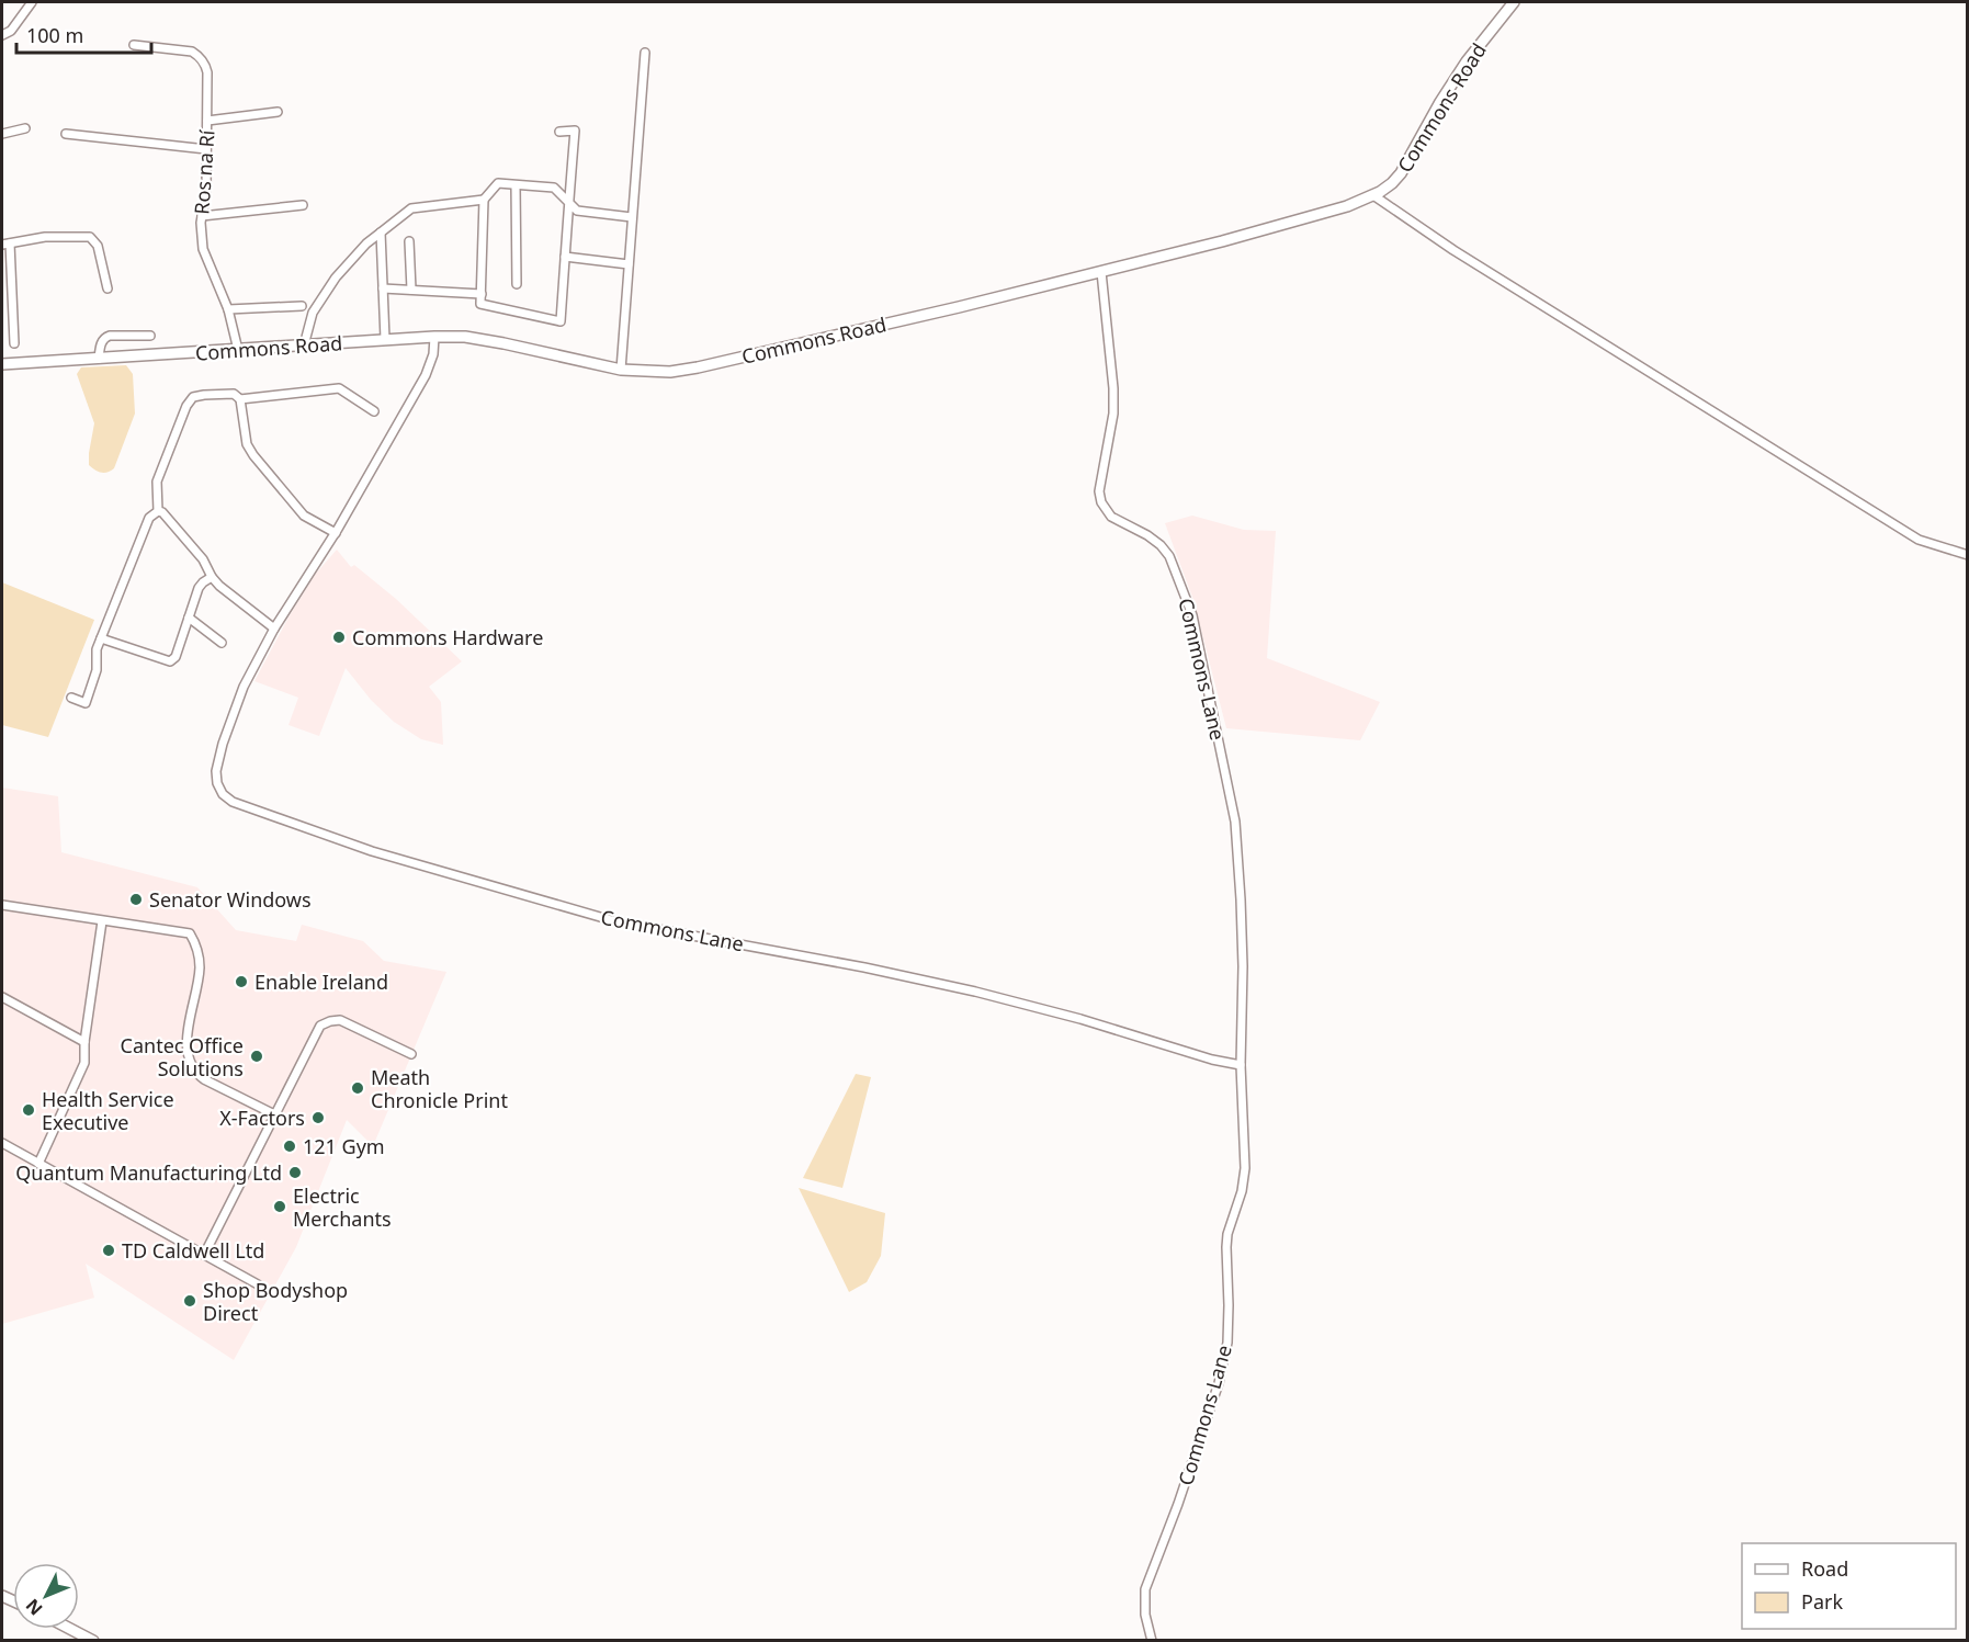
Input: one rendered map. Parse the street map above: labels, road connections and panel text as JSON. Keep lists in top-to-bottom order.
{
  "streets": {
    "street": ["Commons Road", "Ros na Rí", "Commons Lane"]
  },
  "crossings": [
    ["Commons Road", "Ros na Rí"],
    ["Commons Road", "Commons Lane"]
  ],
  "places": [
    "Commons Hardware",
    "Senator Windows",
    "Enable Ireland",
    "Cantec Office Solutions",
    "Meath Chronicle Print",
    "Health Service Executive",
    "X-Factors",
    "121 Gym",
    "Quantum Manufacturing Ltd",
    "Electric Merchants",
    "TD Caldwell Ltd",
    "Shop Bodyshop Direct"
  ],
  "legend": ["Road", "Park"],
  "scale_bar": "100 m",
  "north": "bottom left"
}
